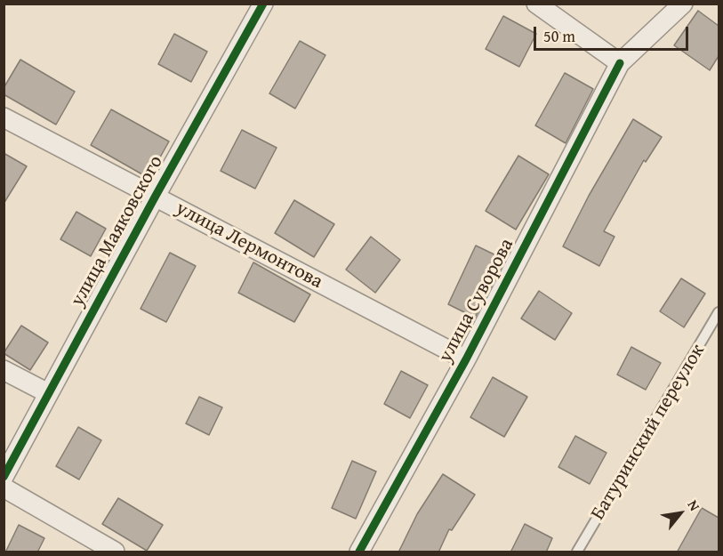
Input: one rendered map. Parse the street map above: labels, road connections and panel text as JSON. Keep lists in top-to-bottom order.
{
  "streets": {
    "street": ["улица Маяковского", "улица Лермонтова", "улица Суворова"],
    "lane": ["Батуринский переулок"]
  },
  "crossings": [
    ["улица Маяковского", "улица Лермонтова"],
    ["улица Лермонтова", "улица Суворова"]
  ],
  "scale_bar": "50 m",
  "north": "top right"
}
